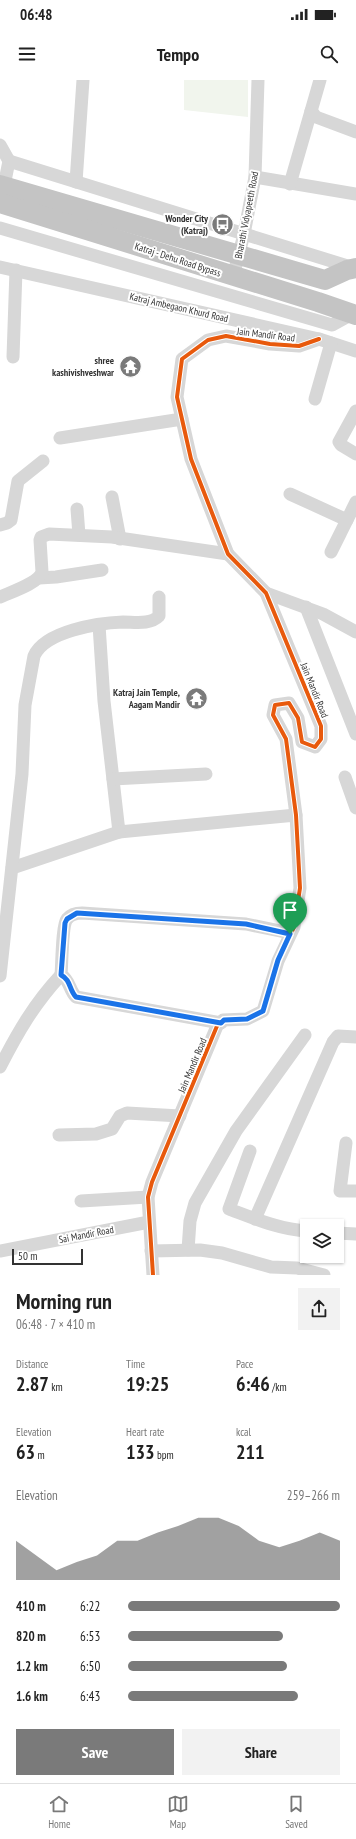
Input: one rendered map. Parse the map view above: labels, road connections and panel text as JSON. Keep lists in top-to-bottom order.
{
  "streets": {
    "highway": ["Katraj - Dehu Road Bypass"],
    "street": [
      "Bharathi Vidyapeeth Road",
      "Katraj Ambegaon Khurd Road",
      "Jain Mandir Road",
      "Sai Mandir Road"
    ]
  },
  "crossings": [
    ["Bharathi Vidyapeeth Road", "Katraj - Dehu Road Bypass"],
    ["Katraj Ambegaon Khurd Road", "Jain Mandir Road"],
    ["Jain Mandir Road", "Sai Mandir Road"]
  ],
  "places": {
    "bus stop": ["Wonder City (Katraj)"],
    "temple": ["shree kashivishveshwar", "Katraj Jain Temple, Aagam Mandir"]
  },
  "scale_bar": "50 m",
  "page": {
    "status": "06:48",
    "header": "Tempo",
    "scale": "50 m",
    "heading": ["Morning run", "06:48 · 7 × 410 m"],
    "stats": [
      ["Distance", "2.87 km"],
      ["Time", "19:25"],
      ["Pace", "6:46 /km"],
      ["Elevation", "63 m"],
      ["Heart rate", "133 bpm"],
      ["kcal", "211"]
    ],
    "chart": ["Elevation", "259–266 m"],
    "list": [
      {
        "name": "410 m",
        "note": "6:22"
      },
      {
        "name": "820 m",
        "note": "6:53"
      },
      {
        "name": "1.2 km",
        "note": "6:50"
      },
      {
        "name": "1.6 km",
        "note": "6:43"
      }
    ],
    "buttons": ["Save", "Share"],
    "tabs": ["Home", "Map", "Saved"]
  }
}
